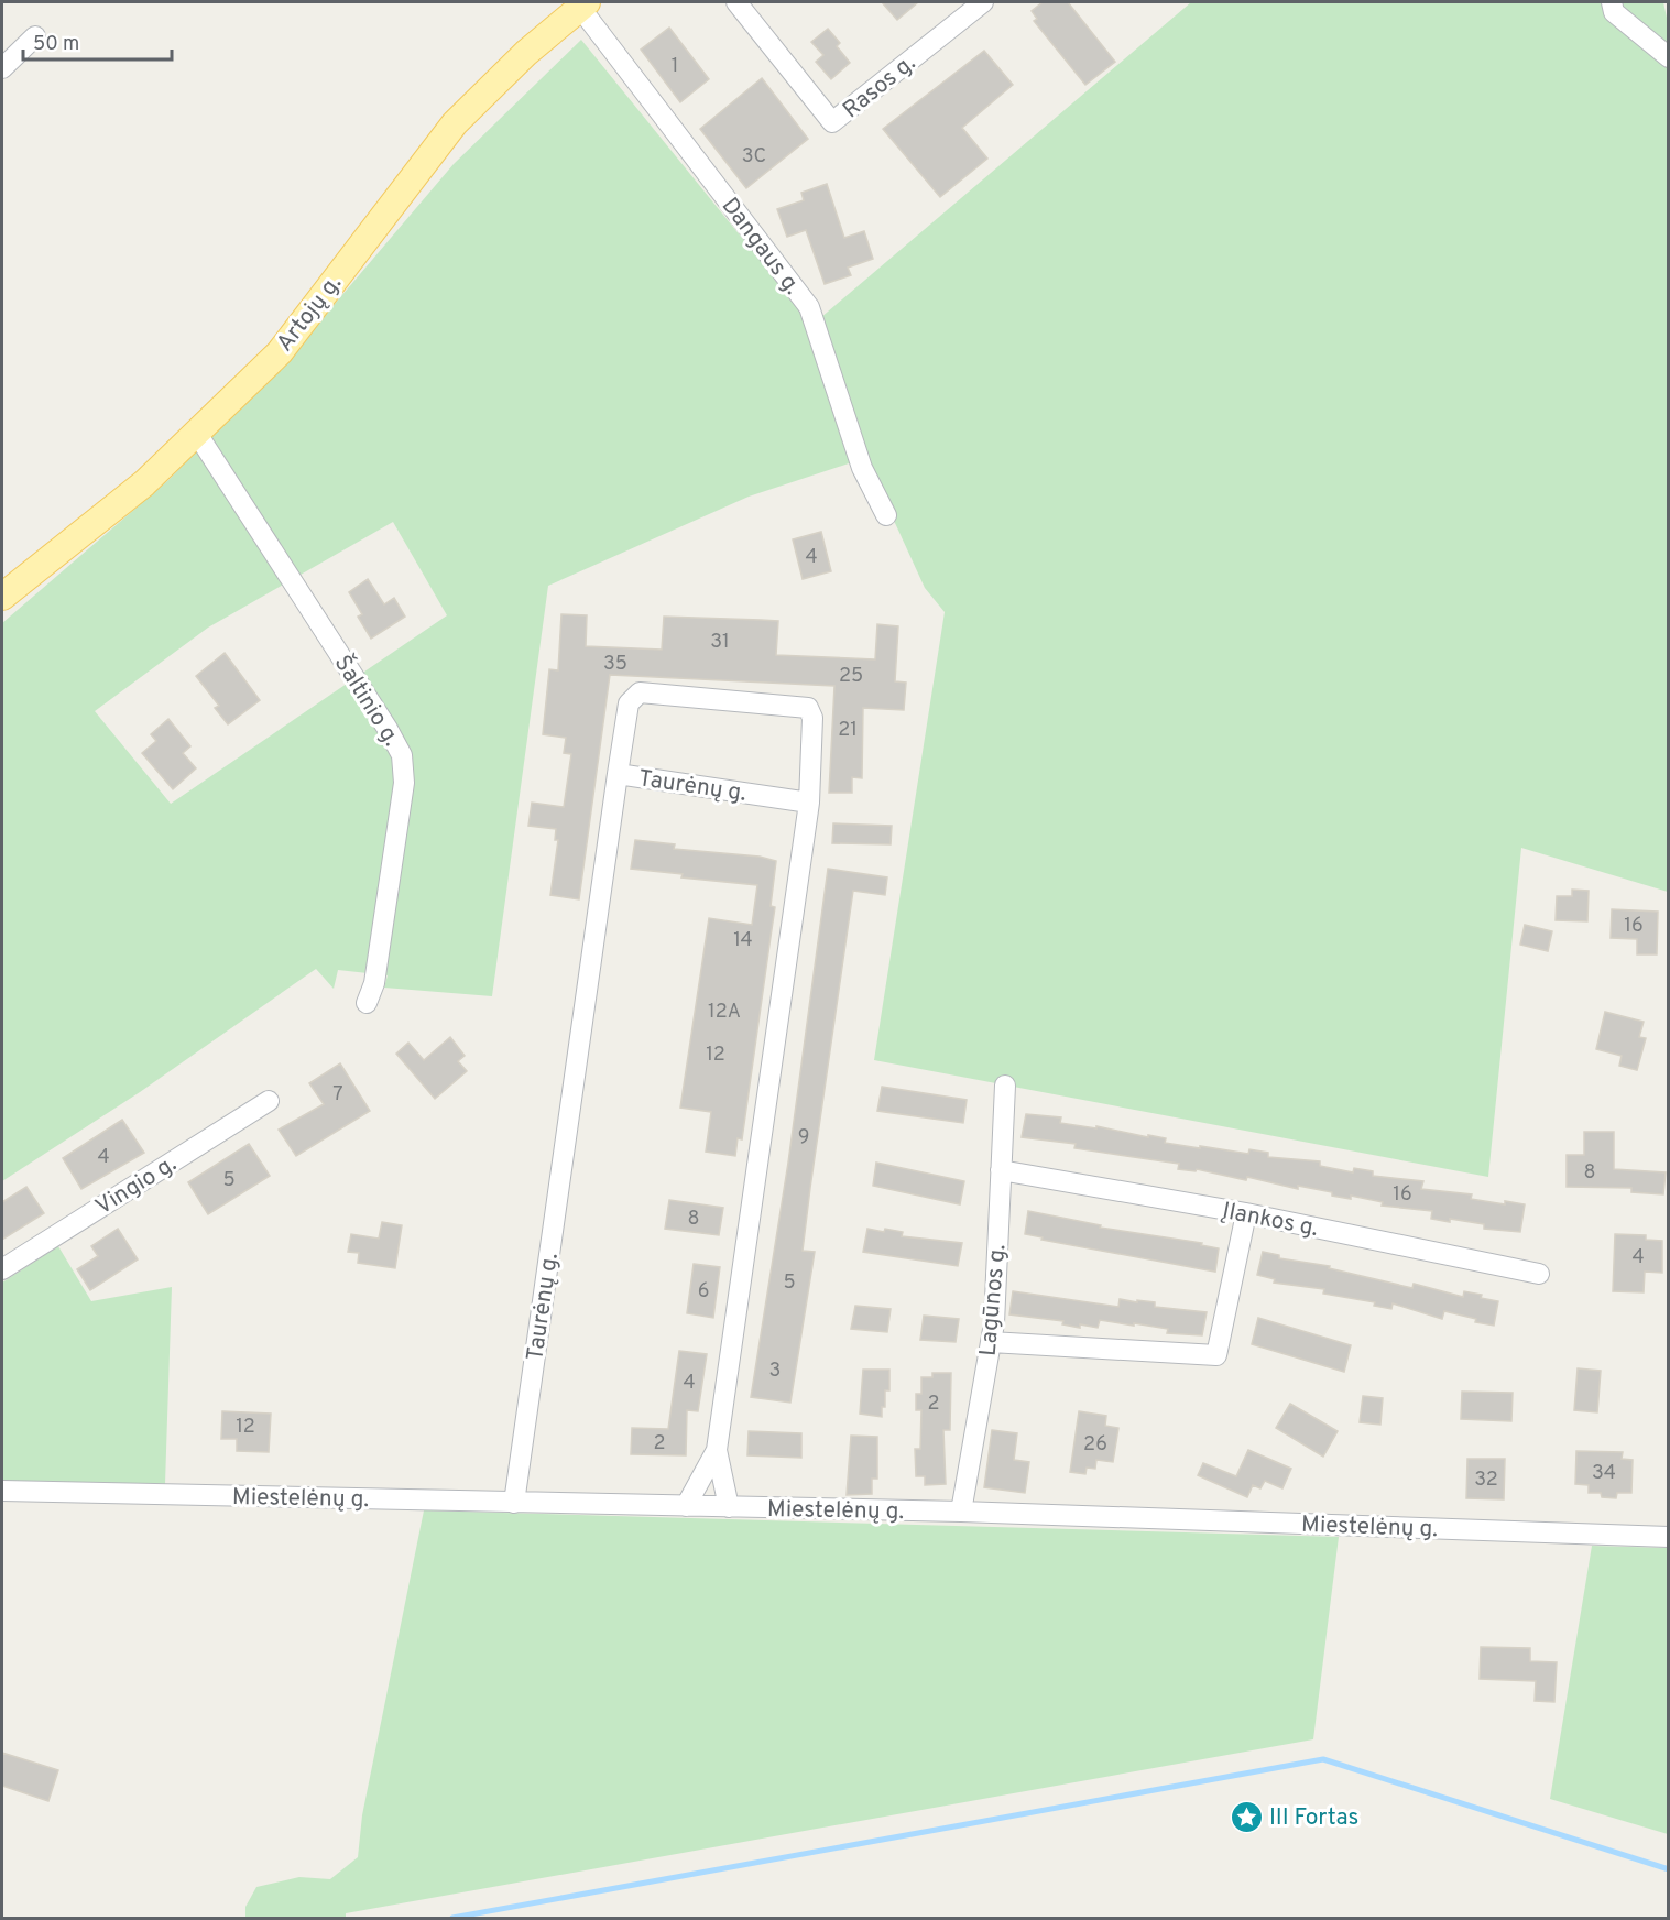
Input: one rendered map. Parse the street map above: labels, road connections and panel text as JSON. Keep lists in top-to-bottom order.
{
  "streets": {
    "main road": ["Artojų g."],
    "street": [
      "Rasos g.",
      "Dangaus g.",
      "Šaltinio g.",
      "Taurėnų g.",
      "Vingio g.",
      "Įlankos g.",
      "Lagūnos g.",
      "Miestelėnų g."
    ]
  },
  "crossings": [
    ["Dangaus g.", "Artojų g."],
    ["Artojų g.", "Šaltinio g."],
    ["Taurėnų g.", "Miestelėnų g."],
    ["Įlankos g.", "Lagūnos g."],
    ["Lagūnos g.", "Miestelėnų g."]
  ],
  "places": {
    "place": ["III Fortas"]
  },
  "house_numbers": [
    "1",
    "3C",
    "4",
    "31",
    "35",
    "25",
    "21",
    "16",
    "14",
    "12A",
    "12",
    "7",
    "9",
    "4",
    "8",
    "5",
    "16",
    "8",
    "4",
    "5",
    "6",
    "3",
    "4",
    "2",
    "12",
    "2",
    "26",
    "34",
    "32"
  ],
  "scale_bar": "50 m"
}
